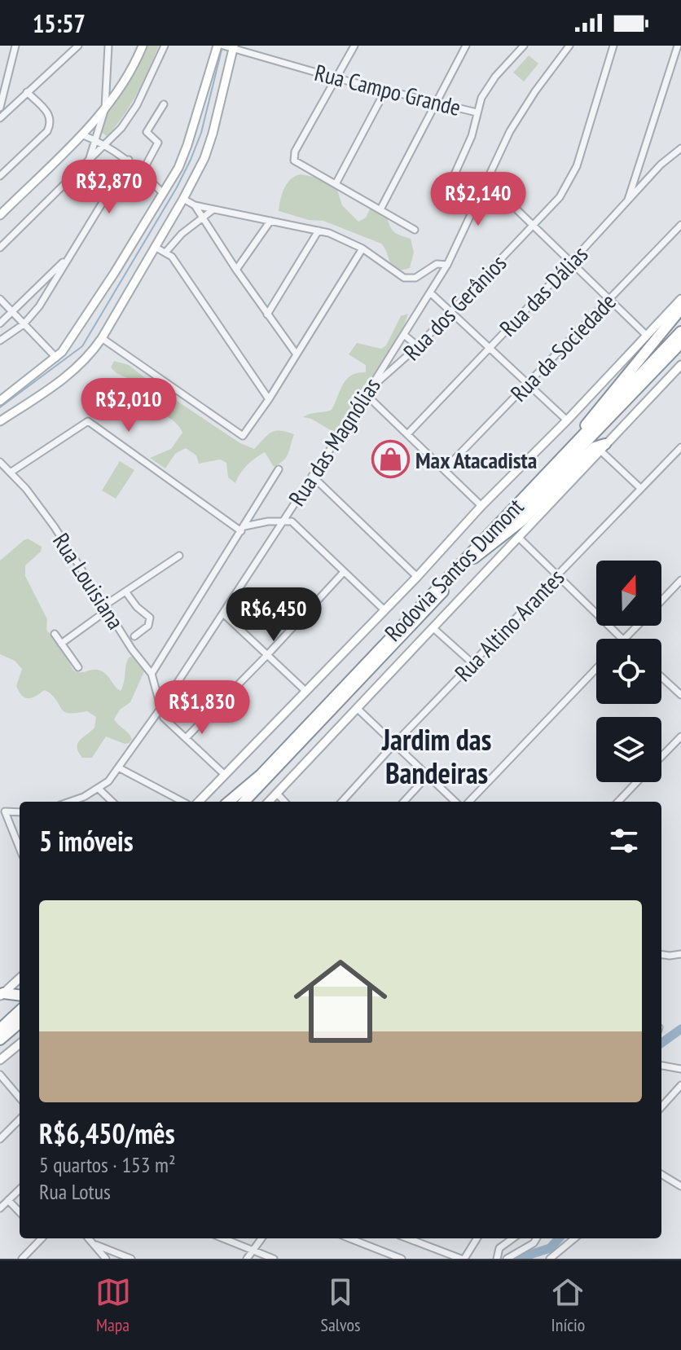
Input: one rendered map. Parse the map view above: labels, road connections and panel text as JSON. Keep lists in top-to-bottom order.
{
  "streets": {
    "highway": ["Rodovia Santos Dumont"],
    "street": [
      "Rua Campo Grande",
      "Rua das Dálias",
      "Rua dos Gerânios",
      "Rua da Sociedade",
      "Rua das Magnólias",
      "Rua Louisiana",
      "Rua Altino Arantes"
    ]
  },
  "crossings": [
    ["Rua dos Gerânios", "Rua das Magnólias"],
    ["Rua das Magnólias", "Rua Louisiana"]
  ],
  "districts": ["Jardim das Bandeiras"],
  "places": {
    "shop": ["Max Atacadista"]
  },
  "north": "top",
  "page": {
    "status": "15:57",
    "price": [
      "R$2,870",
      "R$2,140",
      "R$2,010",
      "R$6,450",
      "R$1,830"
    ],
    "heading": "5 imóveis",
    "list": [
      {
        "name": "R$6,450/mês",
        "note": "5 quartos · 153 m² · Rua Lotus"
      }
    ],
    "tabs": ["Mapa", "Salvos", "Início"]
  }
}
